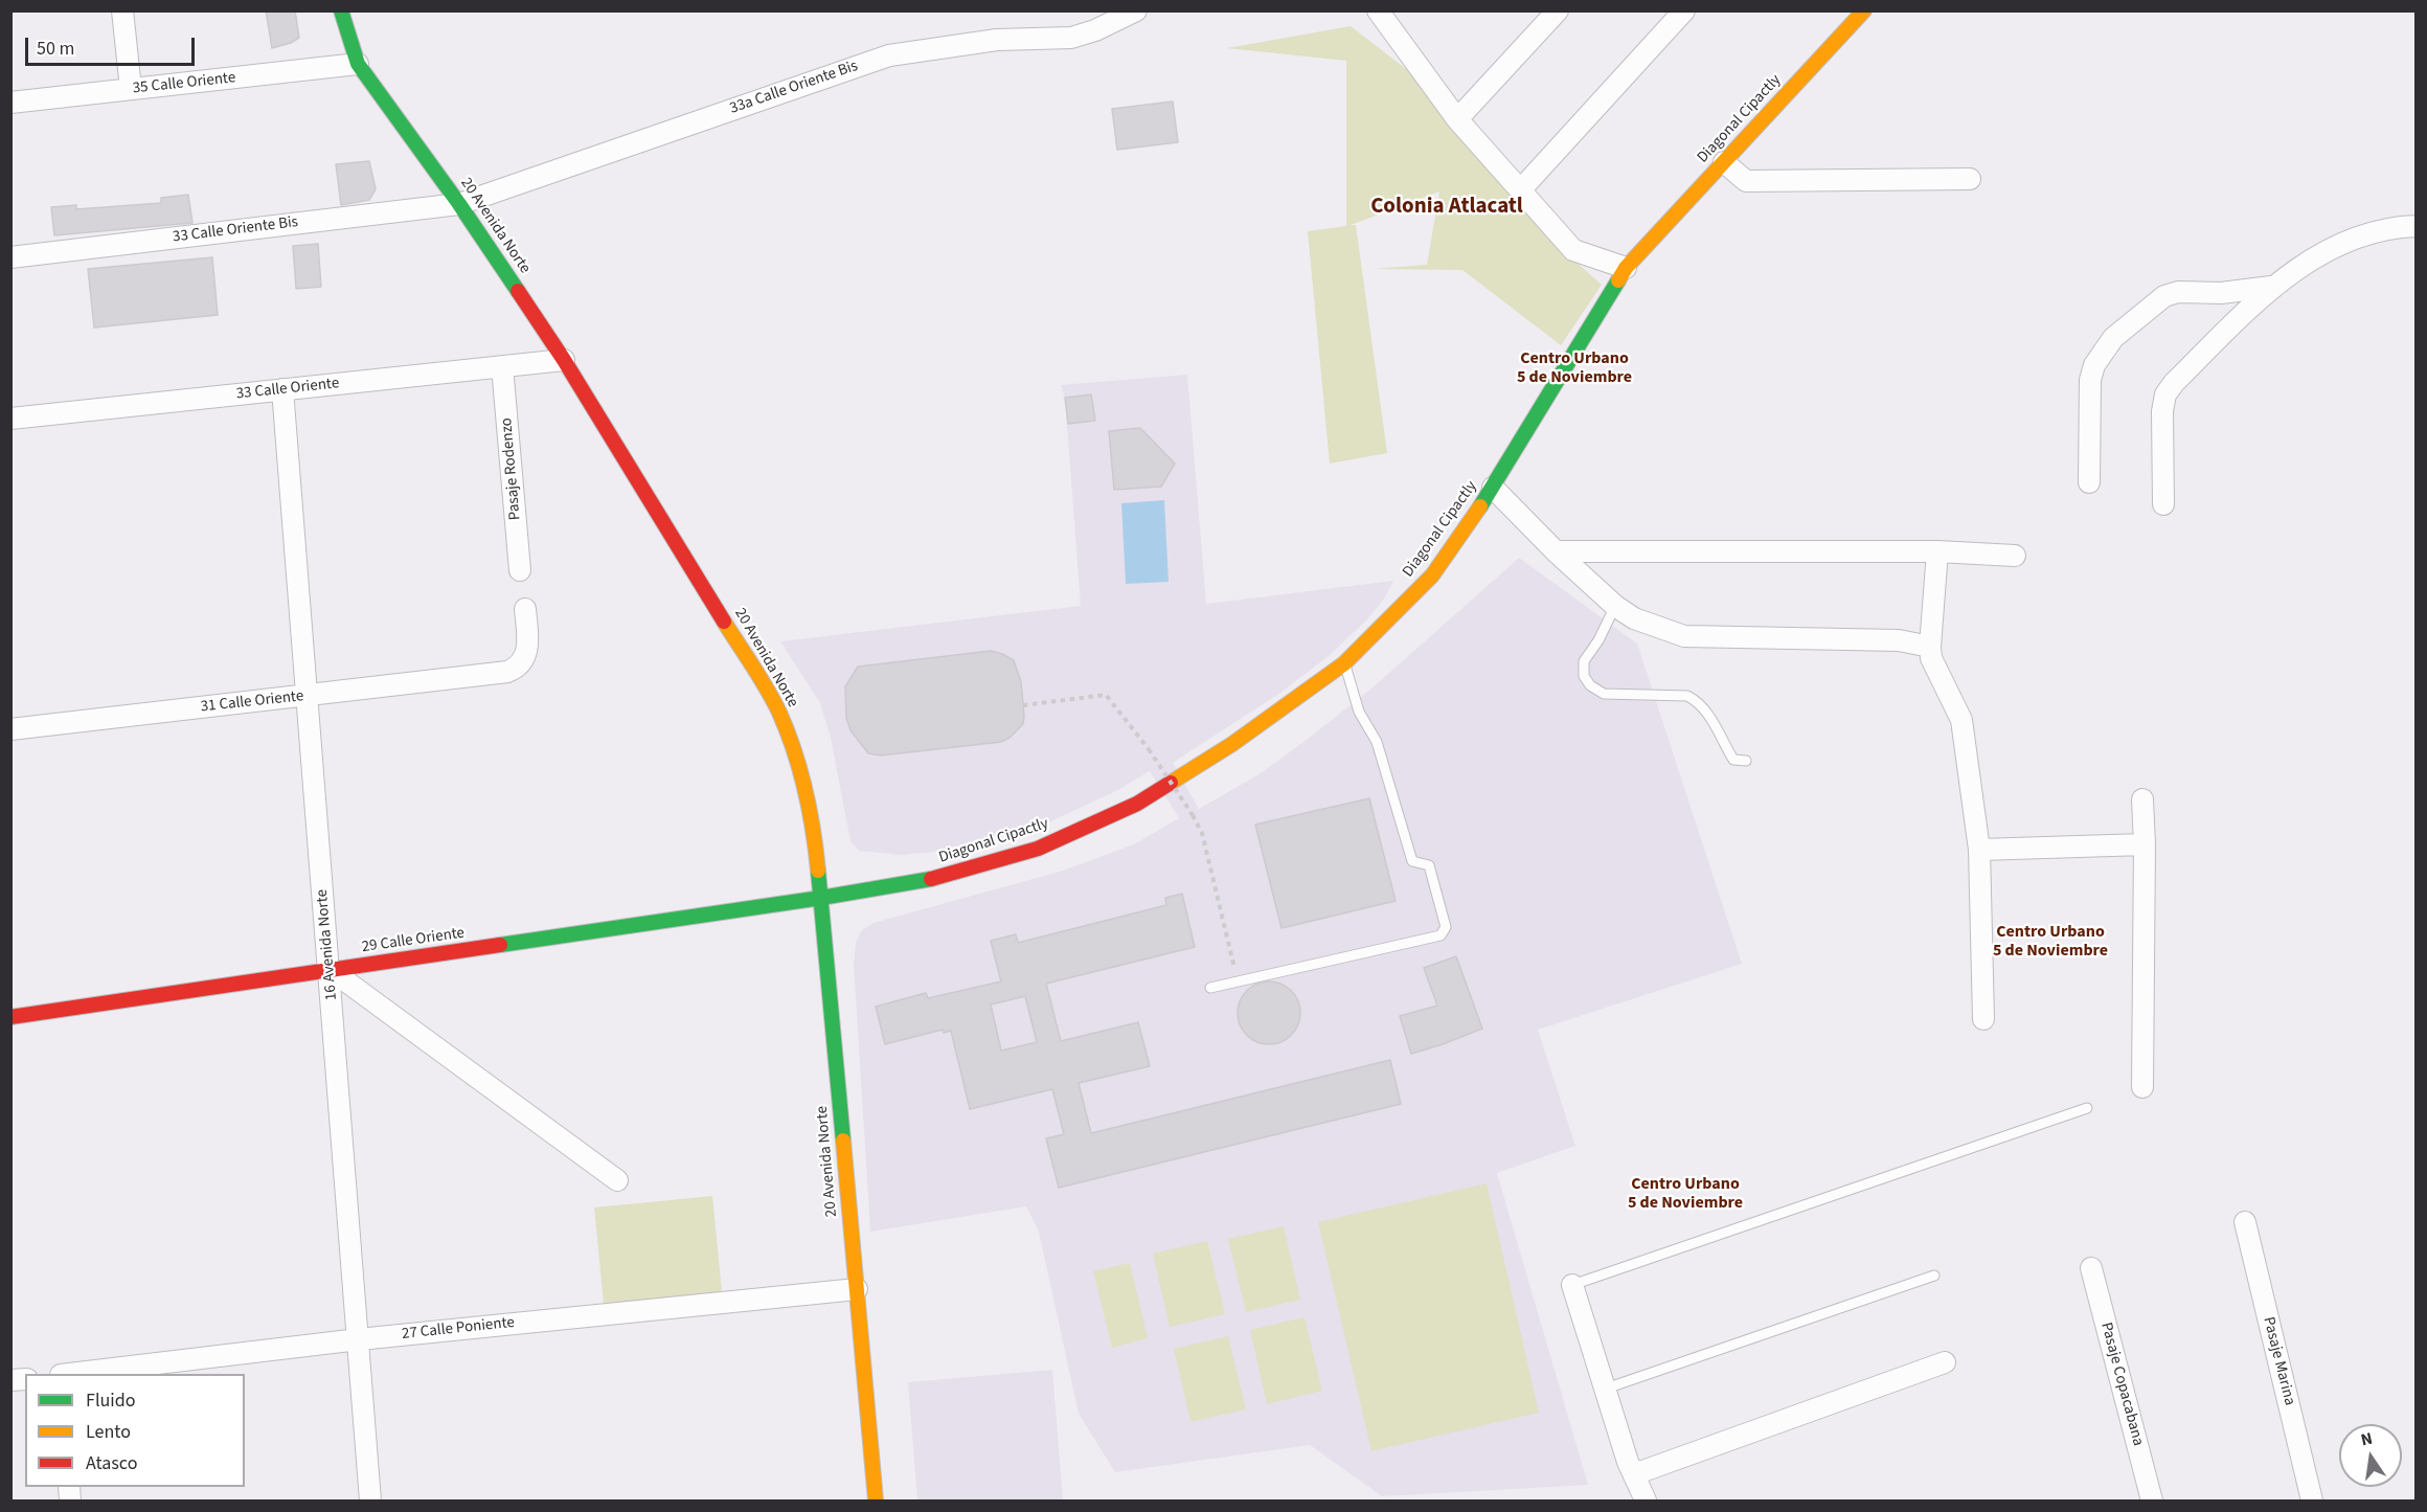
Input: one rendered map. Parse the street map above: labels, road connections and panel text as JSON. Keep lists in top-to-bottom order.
{
  "streets": {
    "street": [
      "35 Calle Oriente",
      "33a Calle Oriente Bis",
      "Diagonal Cipactly",
      "20 Avenida Norte",
      "33 Calle Oriente Bis",
      "33 Calle Oriente",
      "Pasaje Rodenzo",
      "31 Calle Oriente",
      "29 Calle Oriente",
      "16 Avenida Norte",
      "27 Calle Poniente",
      "Pasaje Marina",
      "Pasaje Copacabana"
    ]
  },
  "crossings": [
    ["35 Calle Oriente", "20 Avenida Norte"],
    ["33a Calle Oriente Bis", "20 Avenida Norte"],
    ["33a Calle Oriente Bis", "33 Calle Oriente Bis"],
    ["Diagonal Cipactly", "20 Avenida Norte"],
    ["Diagonal Cipactly", "29 Calle Oriente"],
    ["20 Avenida Norte", "33 Calle Oriente Bis"],
    ["20 Avenida Norte", "33 Calle Oriente"],
    ["20 Avenida Norte", "29 Calle Oriente"],
    ["20 Avenida Norte", "27 Calle Poniente"],
    ["33 Calle Oriente", "Pasaje Rodenzo"],
    ["33 Calle Oriente", "16 Avenida Norte"],
    ["31 Calle Oriente", "16 Avenida Norte"],
    ["29 Calle Oriente", "16 Avenida Norte"],
    ["16 Avenida Norte", "27 Calle Poniente"]
  ],
  "districts": [
    "Colonia Atlacatl",
    "Centro Urbano 5 de Noviembre",
    "Centro Urbano 5 de Noviembre",
    "Centro Urbano 5 de Noviembre"
  ],
  "legend": ["Fluido", "Lento", "Atasco"],
  "scale_bar": "50 m",
  "north": "top"
}
